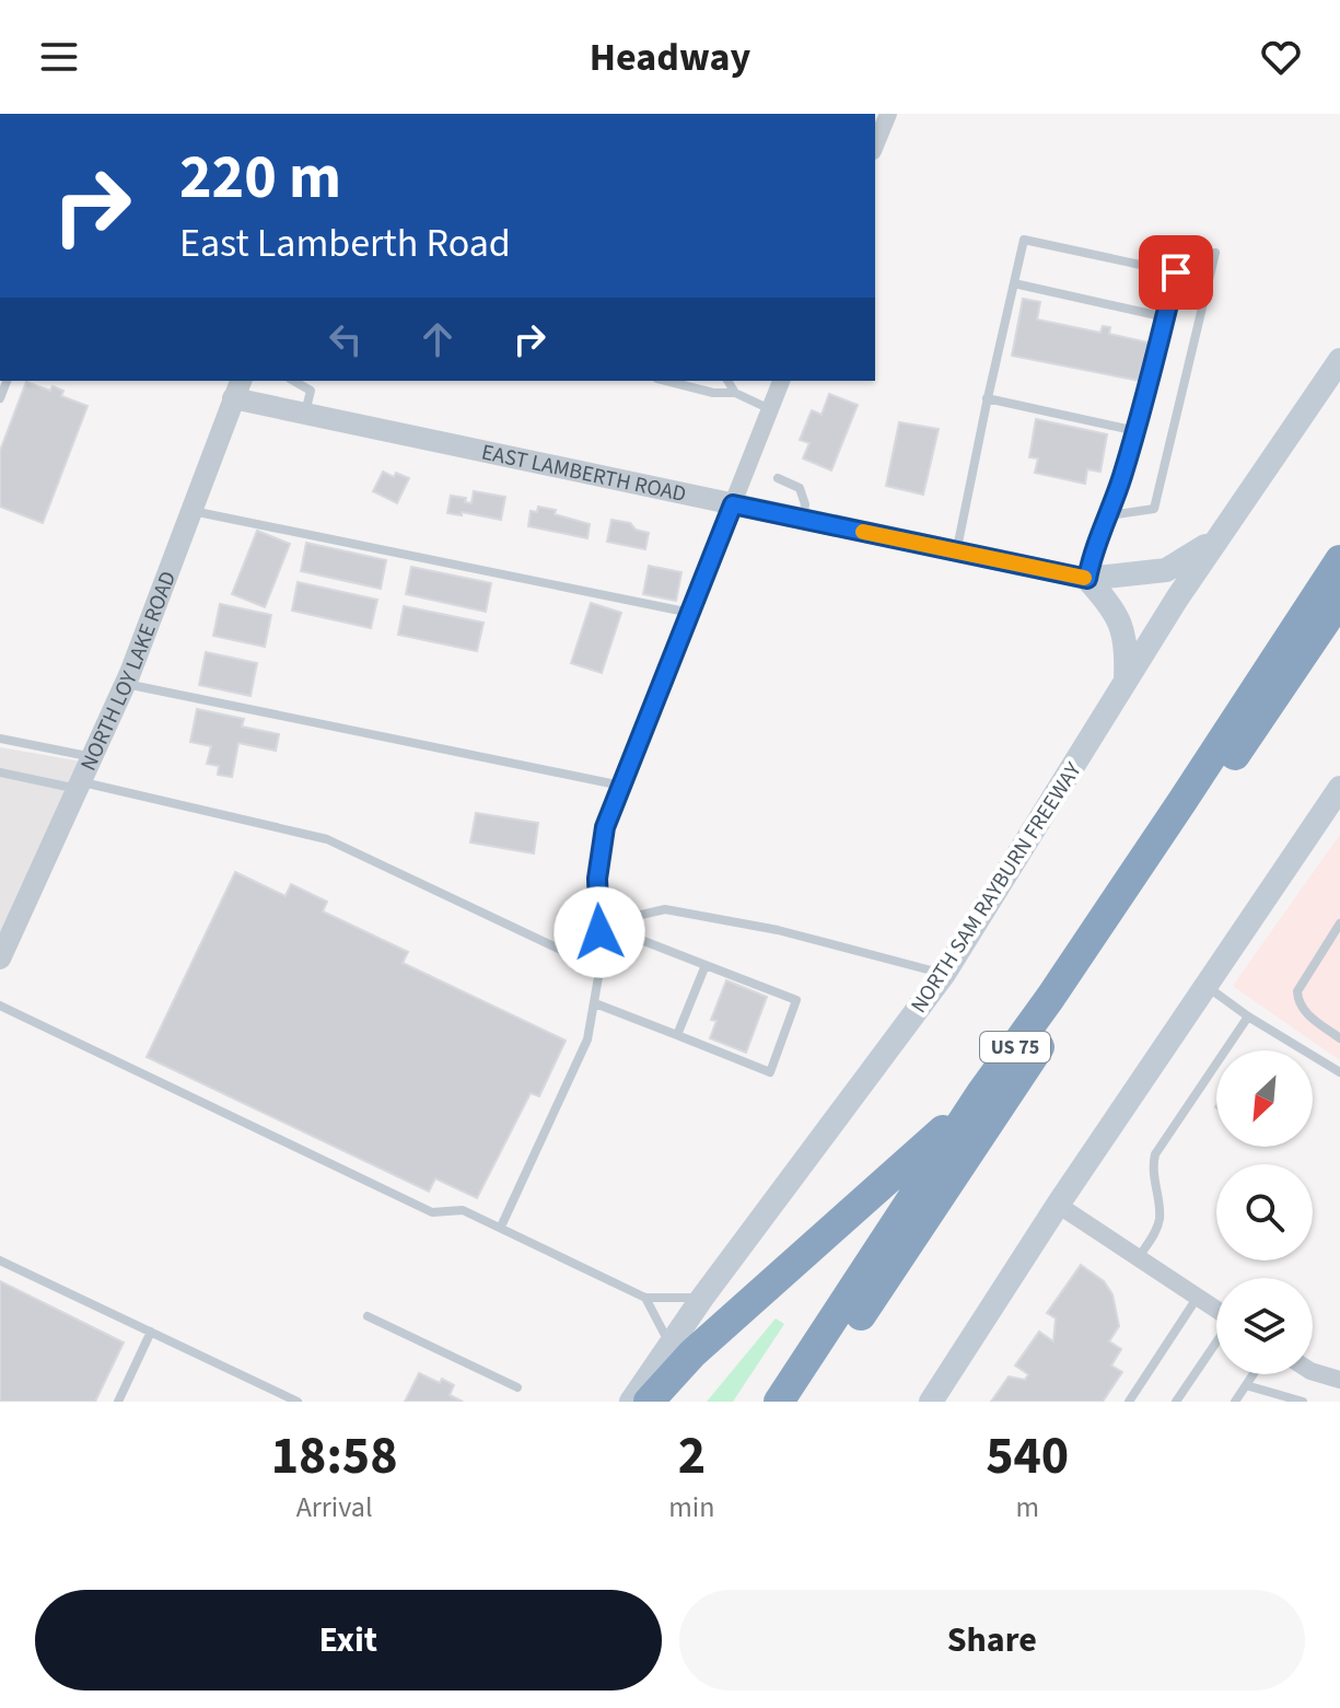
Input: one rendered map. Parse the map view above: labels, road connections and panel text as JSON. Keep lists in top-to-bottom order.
{
  "streets": {
    "highway": ["US 75"],
    "main road": ["NORTH SAM RAYBURN FREEWAY"],
    "street": ["EAST LAMBERTH ROAD", "NORTH LOY LAKE ROAD"]
  },
  "crossings": [
    ["EAST LAMBERTH ROAD", "NORTH LOY LAKE ROAD"]
  ],
  "north": "bottom left",
  "page": {
    "header": "Headway",
    "turn": ["220 m", "East Lamberth Road"],
    "eta": [
      "18:58",
      "Arrival",
      "2",
      "min",
      "540",
      "m"
    ],
    "buttons": ["Exit", "Share"]
  }
}
